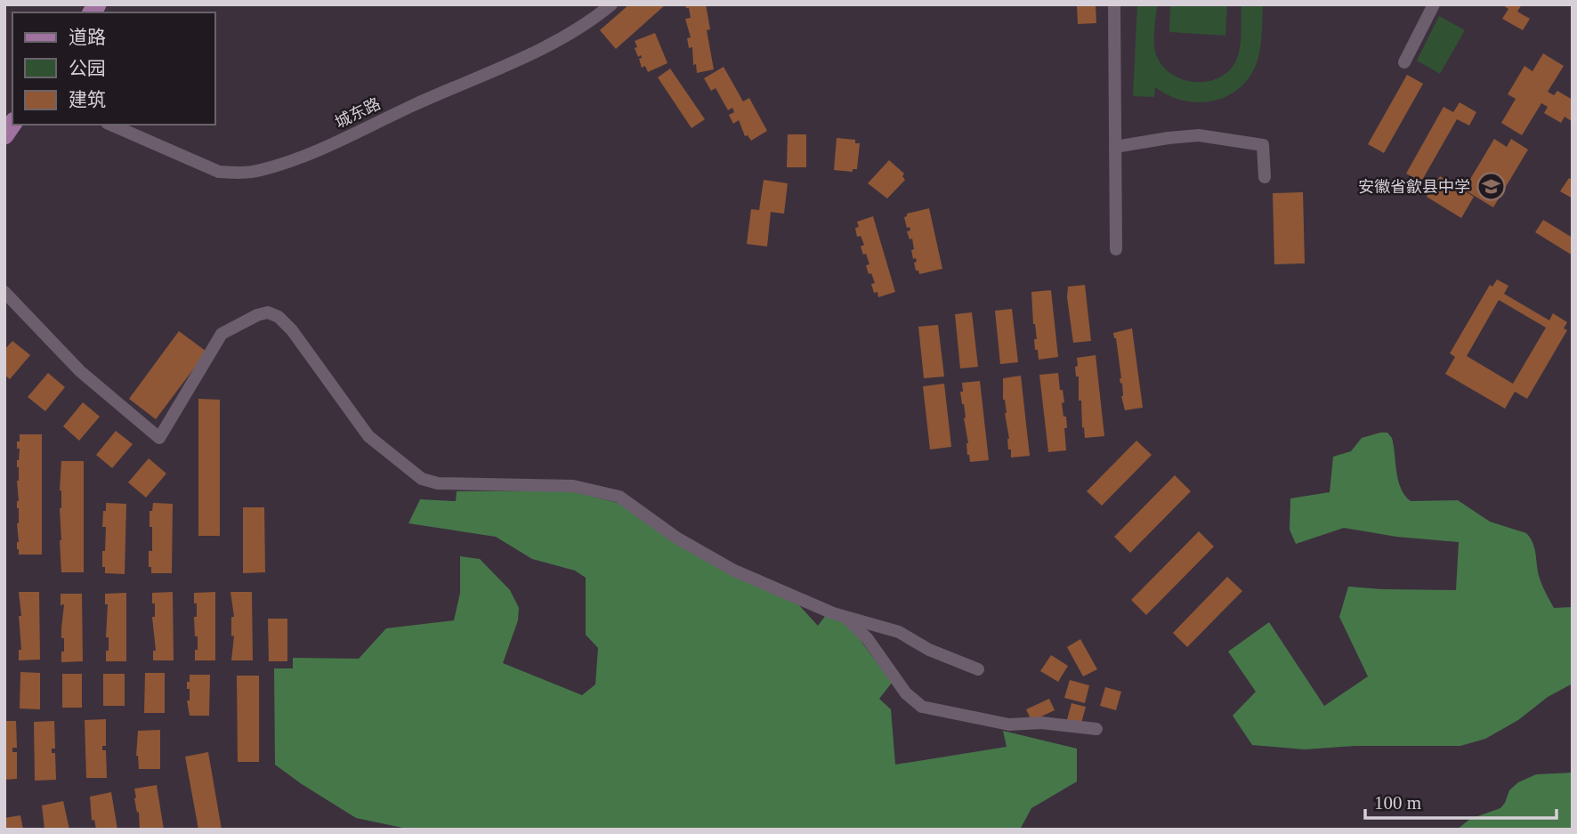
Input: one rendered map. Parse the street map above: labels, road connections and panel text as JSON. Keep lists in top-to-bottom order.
{
  "streets": {
    "street": ["城东路"]
  },
  "places": {
    "school or university": ["安徽省歙县中学"]
  },
  "legend": ["道路", "公园", "建筑"],
  "scale_bar": "100 m"
}
